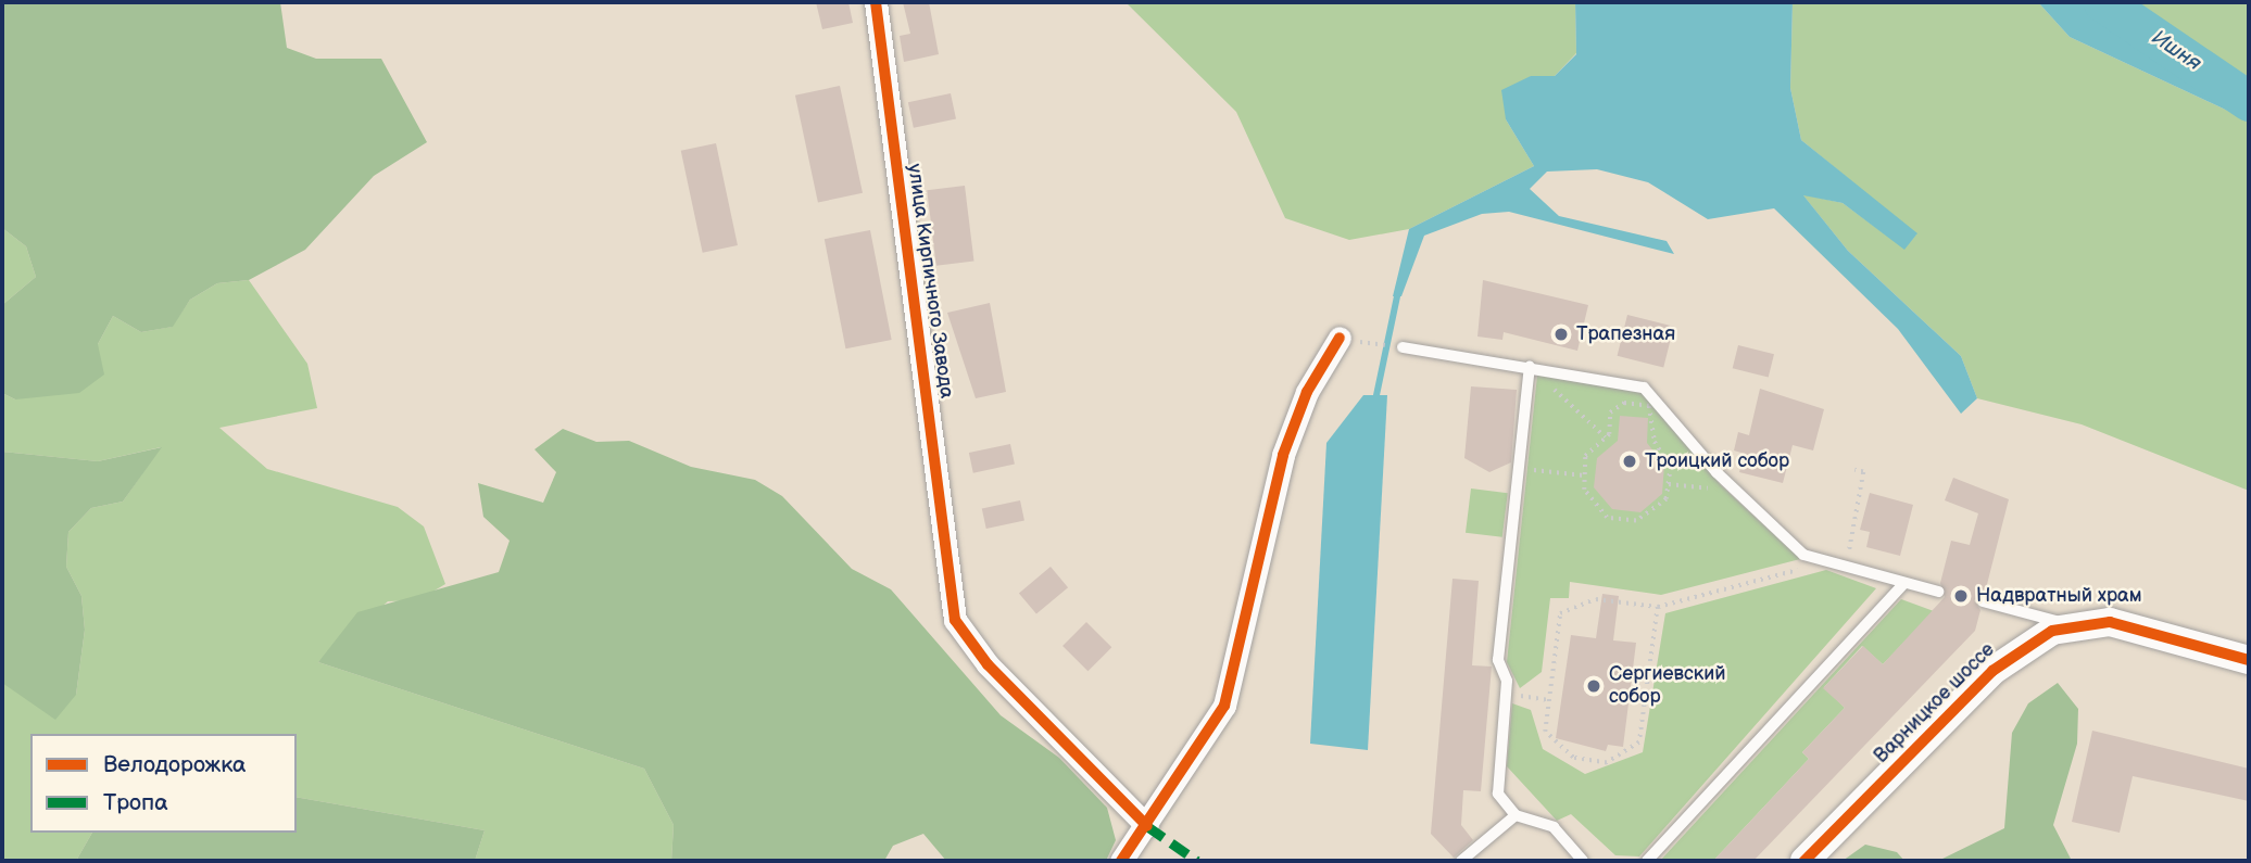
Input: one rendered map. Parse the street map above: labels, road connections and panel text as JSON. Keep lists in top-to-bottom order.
{
  "streets": {
    "street": ["улица Кирпичного Завода", "Варницкое шоссе"]
  },
  "water": ["Ишня"],
  "places": [
    "Трапезная",
    "Троицкий собор",
    "Надвратный храм",
    "Сергиевский собор"
  ],
  "legend": ["Велодорожка", "Тропа"]
}
